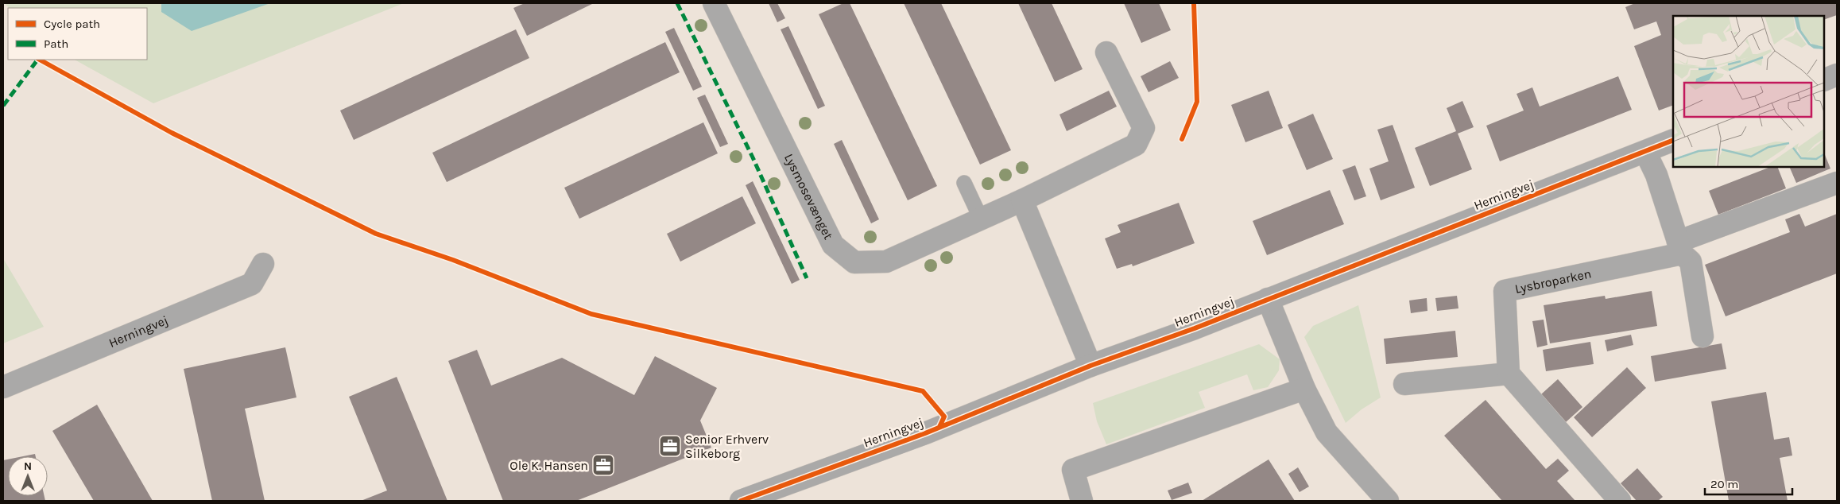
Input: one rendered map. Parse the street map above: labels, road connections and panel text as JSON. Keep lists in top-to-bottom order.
{
  "streets": {
    "street": ["Herningvej", "Lysmosevænget", "Lysbroparken"]
  },
  "places": {
    "office": ["Senior Erhverv Silkeborg", "Ole K. Hansen"]
  },
  "legend": ["Cycle path", "Path"],
  "scale_bar": "20 m",
  "north": "top"
}
